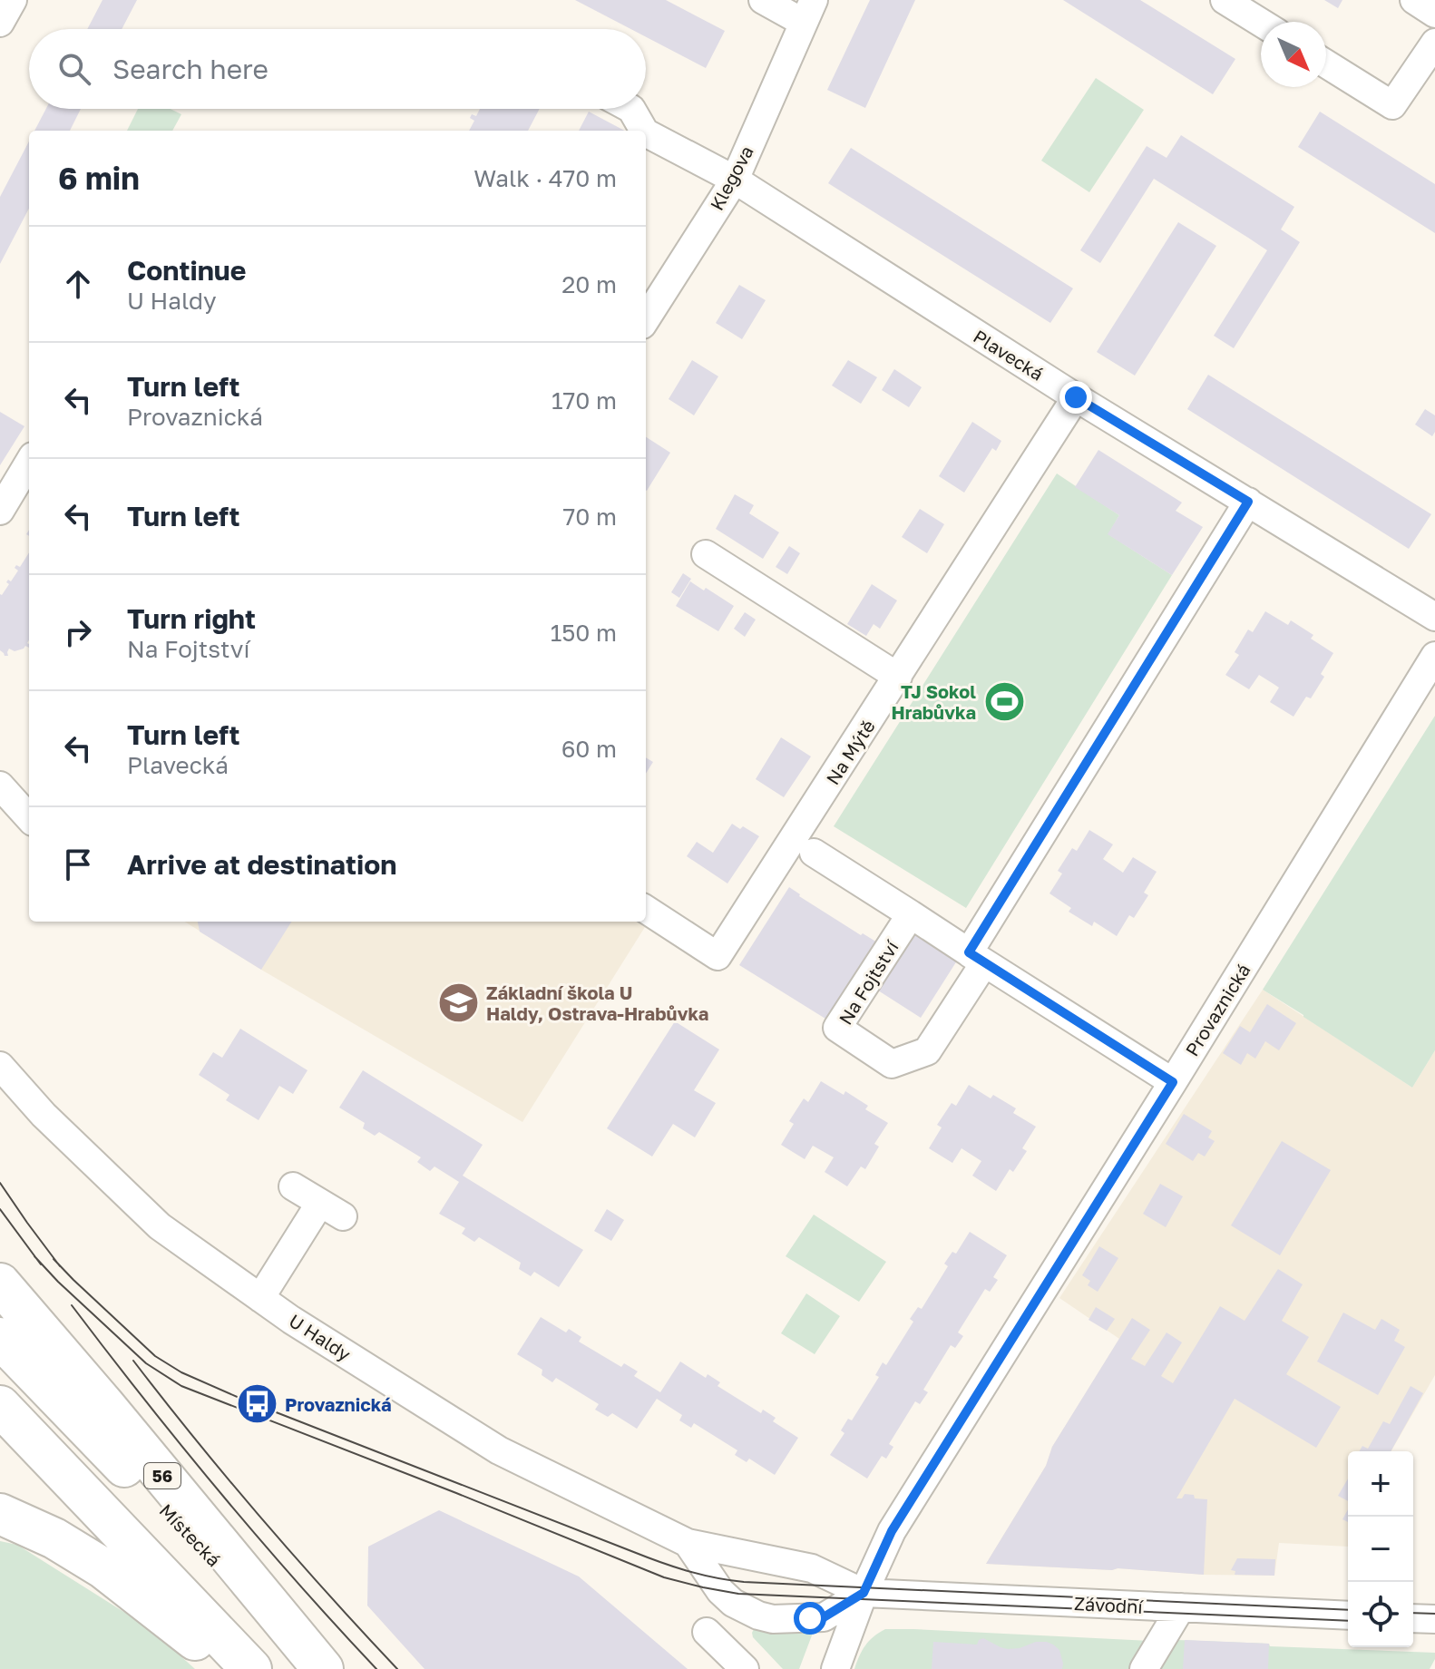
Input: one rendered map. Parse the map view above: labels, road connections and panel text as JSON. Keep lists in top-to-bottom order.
{
  "streets": {
    "highway": ["56", "Místecká"],
    "street": [
      "Klegova",
      "Plavecká",
      "Na Mýtě",
      "Na Fojtství",
      "Provaznická",
      "U Haldy",
      "Závodní"
    ]
  },
  "crossings": [
    ["Klegova", "Plavecká"],
    ["Plavecká", "Na Mýtě"],
    ["Plavecká", "Na Fojtství"],
    ["Provaznická", "U Haldy"],
    ["Provaznická", "Závodní"],
    ["U Haldy", "Závodní"],
    ["56", "Místecká"]
  ],
  "places": {
    "sports": ["TJ Sokol Hrabůvka"],
    "school or university": ["Základní škola U Haldy, Ostrava-Hrabůvka"],
    "bus stop": ["Provaznická"]
  },
  "north": "bottom right",
  "page": {
    "search": "Search here",
    "heading": ["6 min", "Walk · 470 m"],
    "list": [
      ["Continue", "U Haldy", "20 m"],
      ["Turn left", "Provaznická", "170 m"],
      ["Turn left", "70 m"],
      ["Turn right", "Na Fojtství", "150 m"],
      ["Turn left", "Plavecká", "60 m"],
      "Arrive at destination"
    ],
    "map_buttons": ["+", "−"]
  }
}
